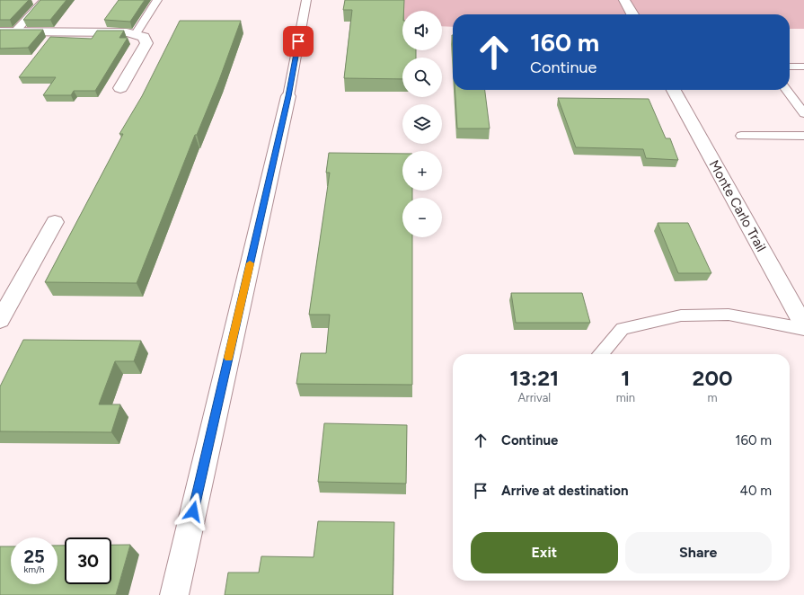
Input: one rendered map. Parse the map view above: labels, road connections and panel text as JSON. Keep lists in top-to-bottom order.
{
  "streets": {
    "street": ["Monte Carlo Trail"]
  },
  "page": {
    "map_buttons": ["+", "−"],
    "turn": ["160 m", "Continue"],
    "eta": [
      "13:21",
      "Arrival",
      "1",
      "min",
      "200",
      "m"
    ],
    "list": [
      {
        "name": "Continue",
        "value": "160 m"
      },
      {
        "name": "Arrive at destination",
        "value": "40 m"
      }
    ],
    "buttons": ["Exit", "Share"],
    "speed": "25 km/h",
    "limit": "30"
  }
}
